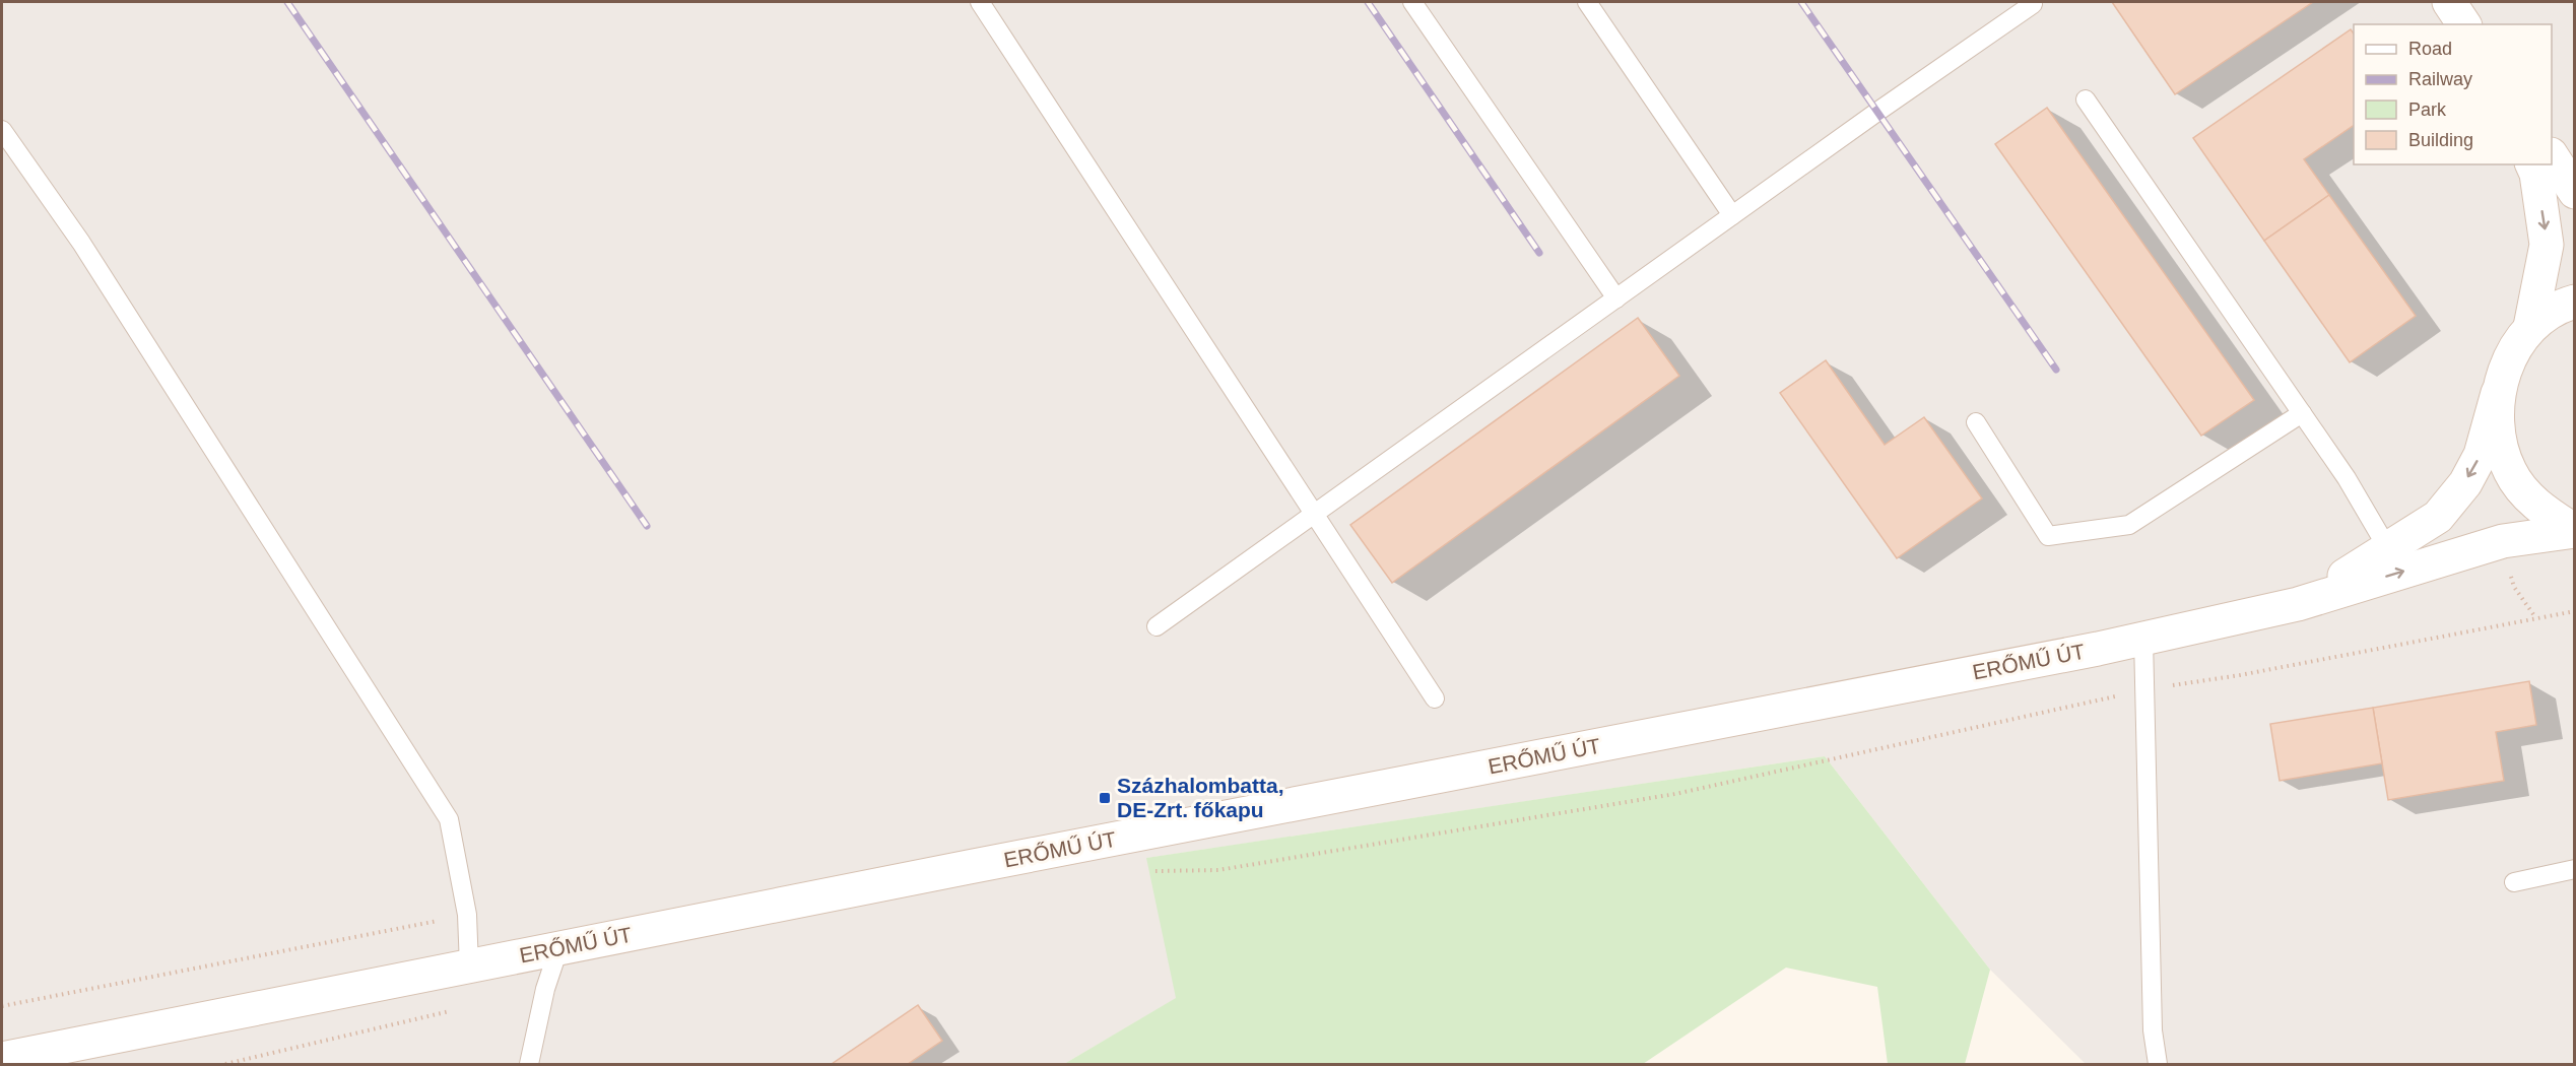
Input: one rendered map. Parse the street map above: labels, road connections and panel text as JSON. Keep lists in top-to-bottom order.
{
  "streets": {
    "street": ["ERŐMŰ ÚT"]
  },
  "places": {
    "transit": ["Százhalombatta, DE-Zrt. főkapu"]
  },
  "legend": [
    "Road",
    "Railway",
    "Park",
    "Building"
  ]
}
